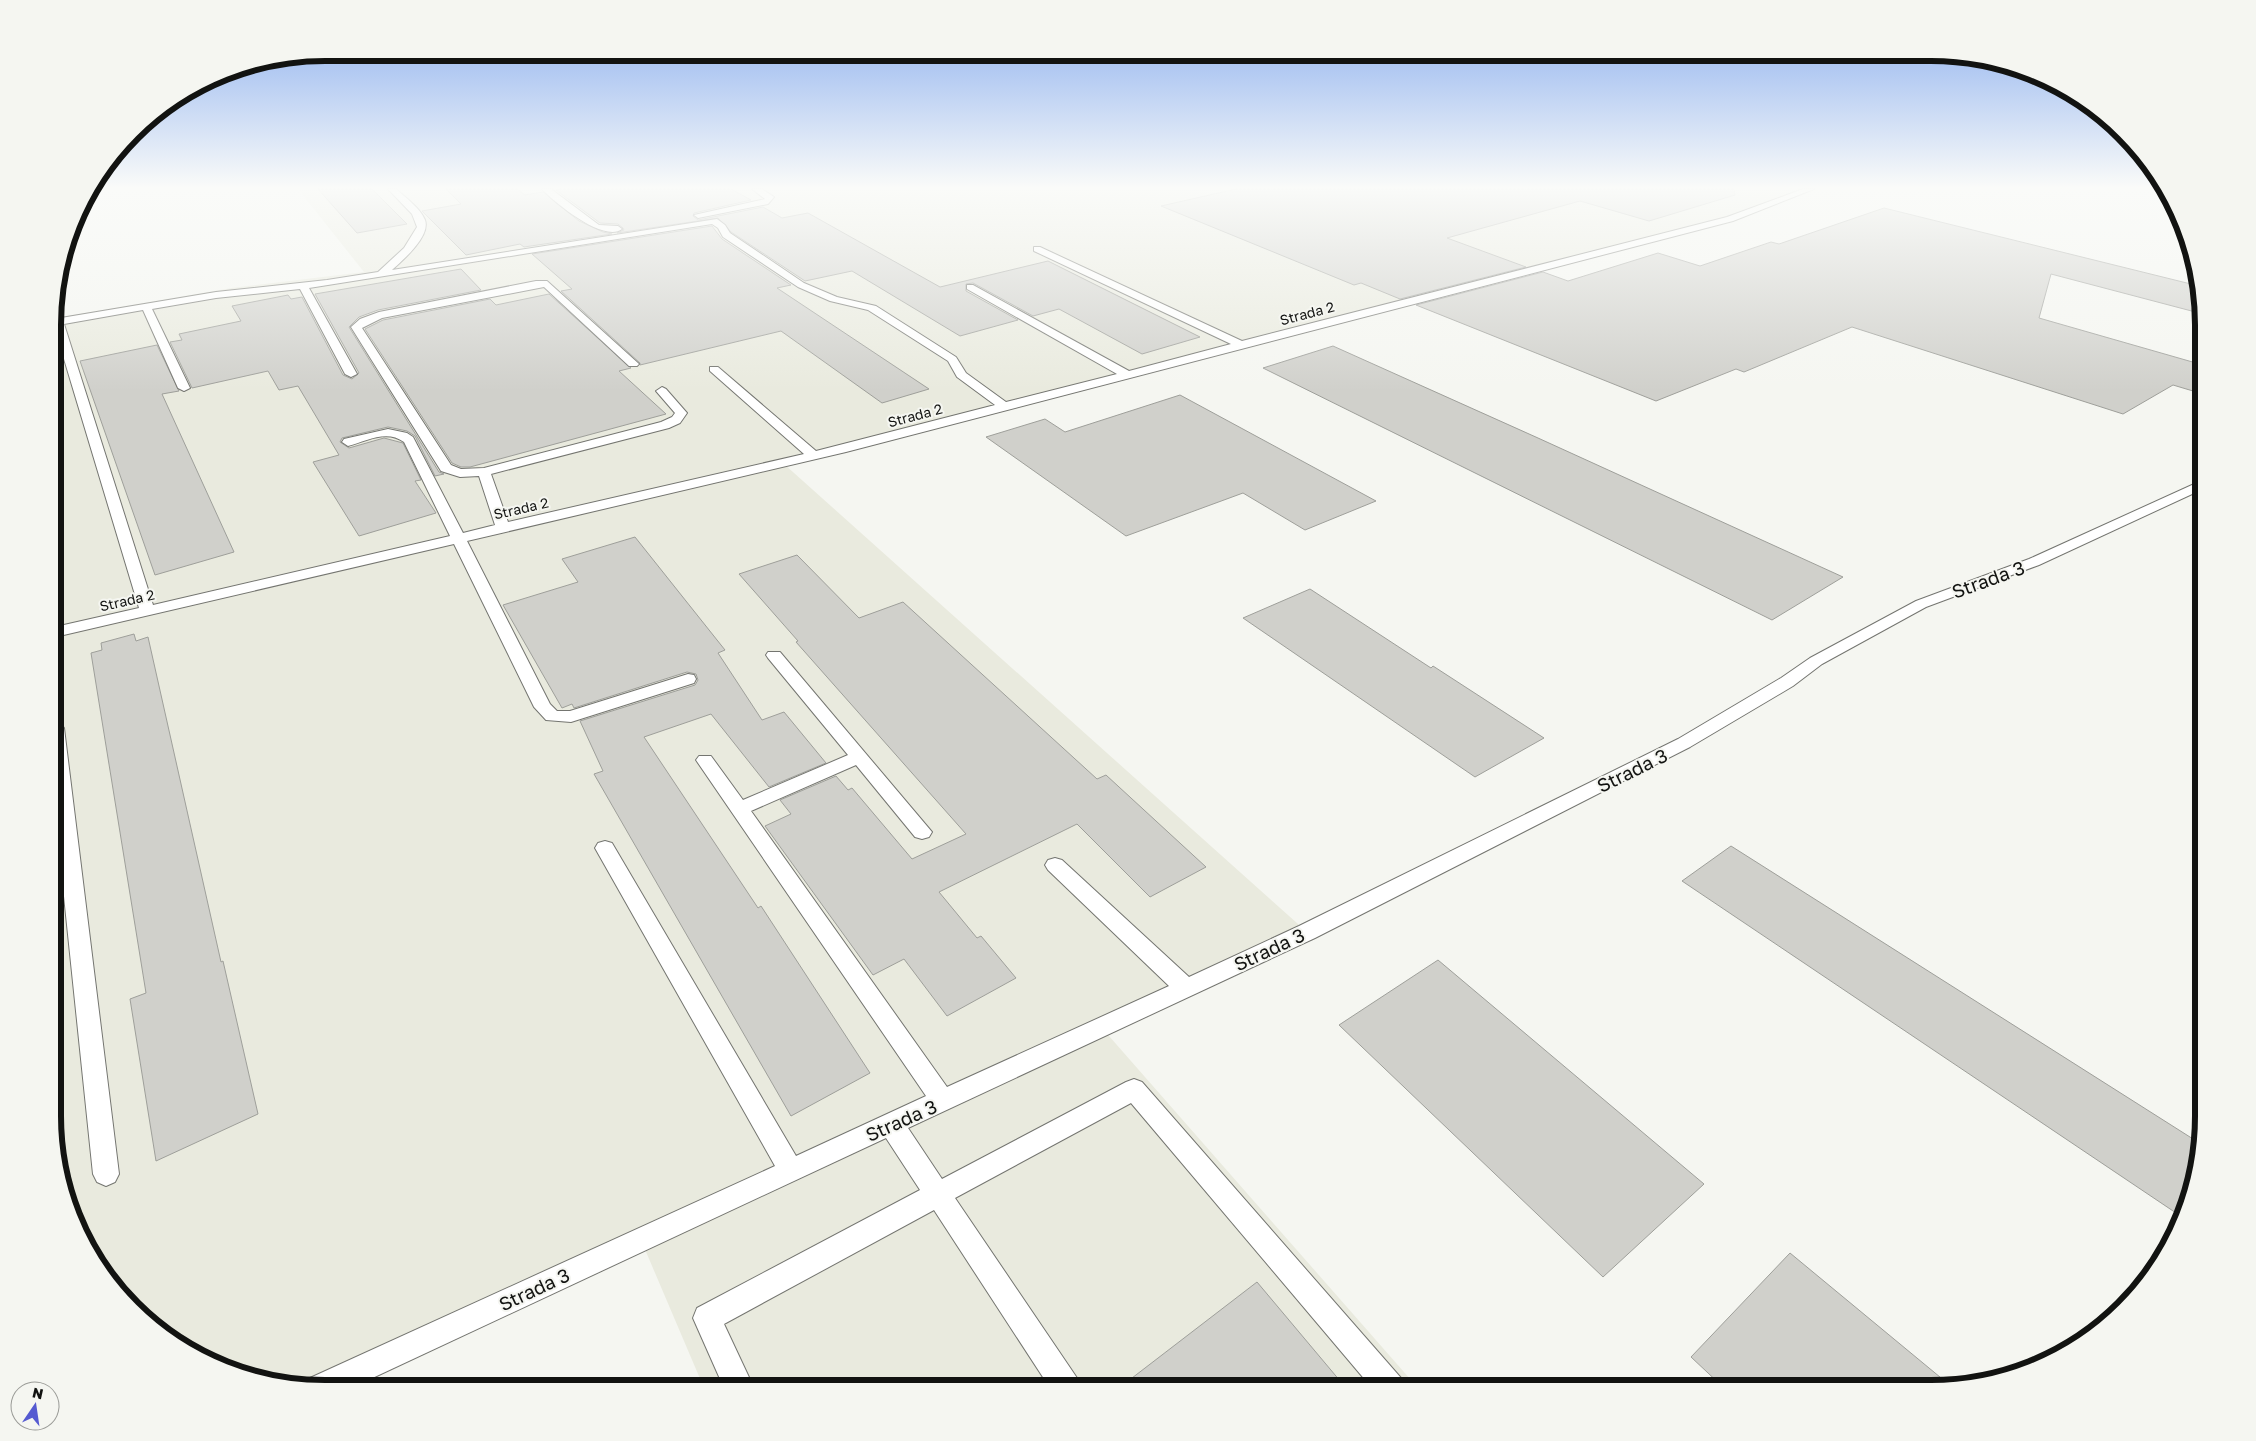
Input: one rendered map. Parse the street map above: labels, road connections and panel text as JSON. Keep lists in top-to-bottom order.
{
  "streets": {
    "lane": ["Strada 2", "Strada 3"]
  },
  "north": "top"
}
